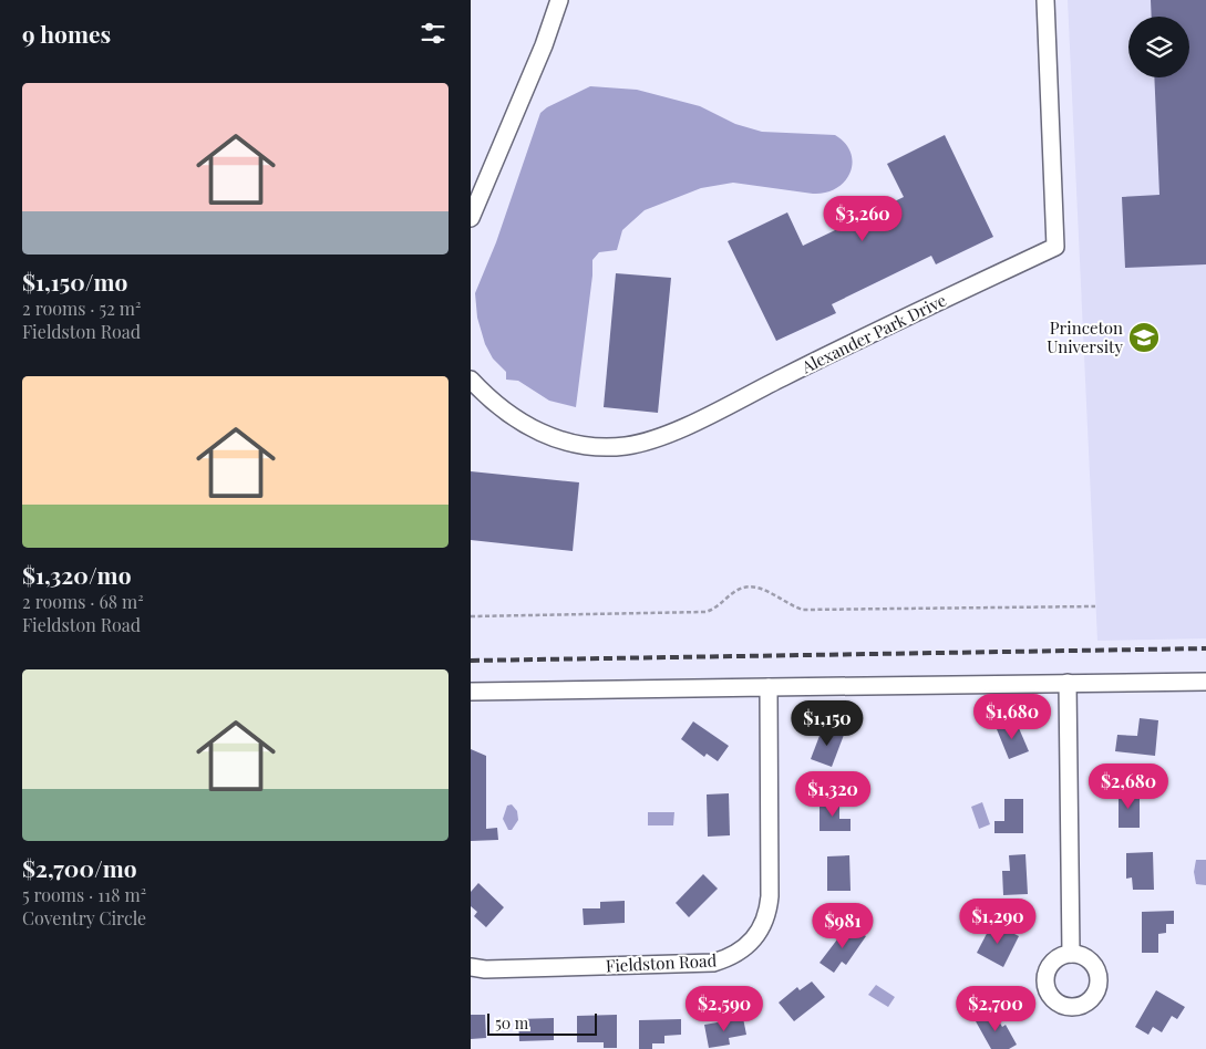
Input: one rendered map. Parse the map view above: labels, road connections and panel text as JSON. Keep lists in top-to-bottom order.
{
  "streets": {
    "street": ["Alexander Park Drive", "Fieldston Road"]
  },
  "places": {
    "school or university": ["Princeton University"]
  },
  "scale_bar": "50 m",
  "page": {
    "heading": "9 homes",
    "list": [
      {
        "name": "$1,150/mo",
        "note": "2 rooms · 52 m² · Fieldston Road"
      },
      {
        "name": "$1,320/mo",
        "note": "2 rooms · 68 m² · Fieldston Road"
      },
      {
        "name": "$2,700/mo",
        "note": "5 rooms · 118 m² · Coventry Circle"
      }
    ],
    "price": [
      "$3,260",
      "$1,680",
      "$1,150",
      "$2,680",
      "$1,320",
      "$1,290",
      "$981",
      "$2,590",
      "$2,700"
    ],
    "scale": "50 m"
  }
}
